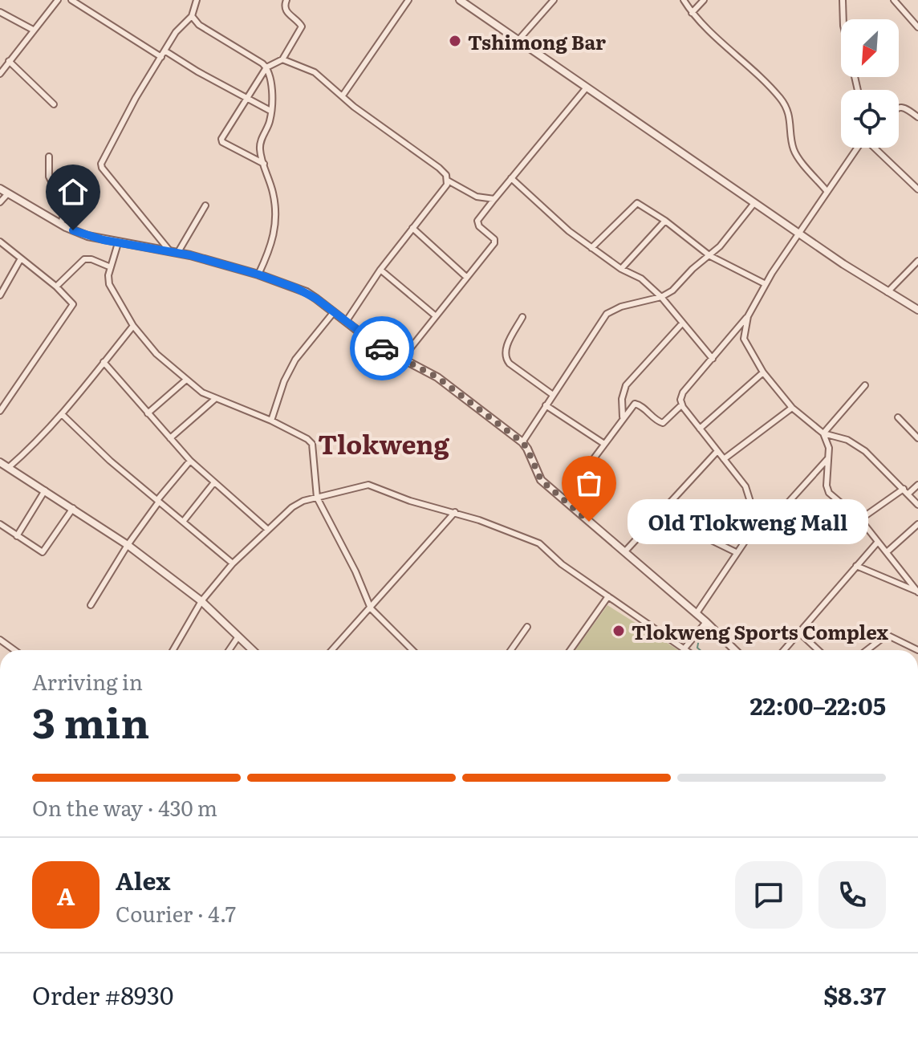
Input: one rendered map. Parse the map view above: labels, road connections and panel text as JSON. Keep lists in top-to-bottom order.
{
  "districts": ["Tlokweng"],
  "places": ["Tshimong Bar", "Old Tlokweng Mall", "Tlokweng Sports Complex"],
  "north": "bottom left",
  "page": {
    "bubble": "Old Tlokweng Mall",
    "heading": ["3 min", "Arriving in", "22:00–22:05"],
    "panel": [
      "Alex",
      "Courier · 4.7",
      "Order #8930",
      "$8.37"
    ],
    "bar": "On the way · 430 m",
    "round": "A"
  }
}
